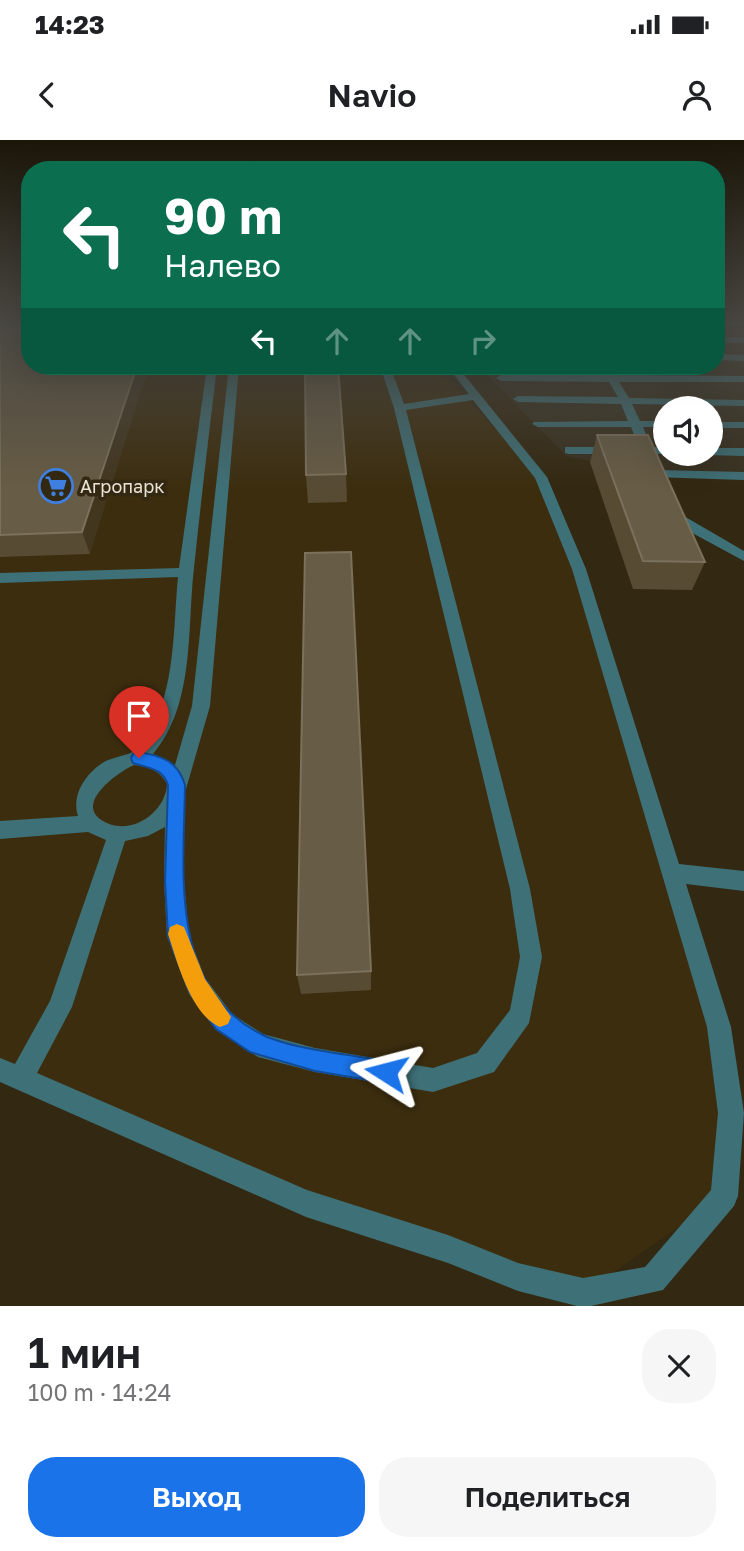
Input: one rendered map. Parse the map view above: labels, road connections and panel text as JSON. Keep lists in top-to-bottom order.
{
  "places": {
    "supermarket": ["Агропарк"]
  },
  "page": {
    "status": "14:23",
    "header": "Navio",
    "turn": ["90 m", "Налево"],
    "heading": ["1 мин", "100 m · 14:24"],
    "buttons": ["Выход", "Поделиться"]
  }
}
